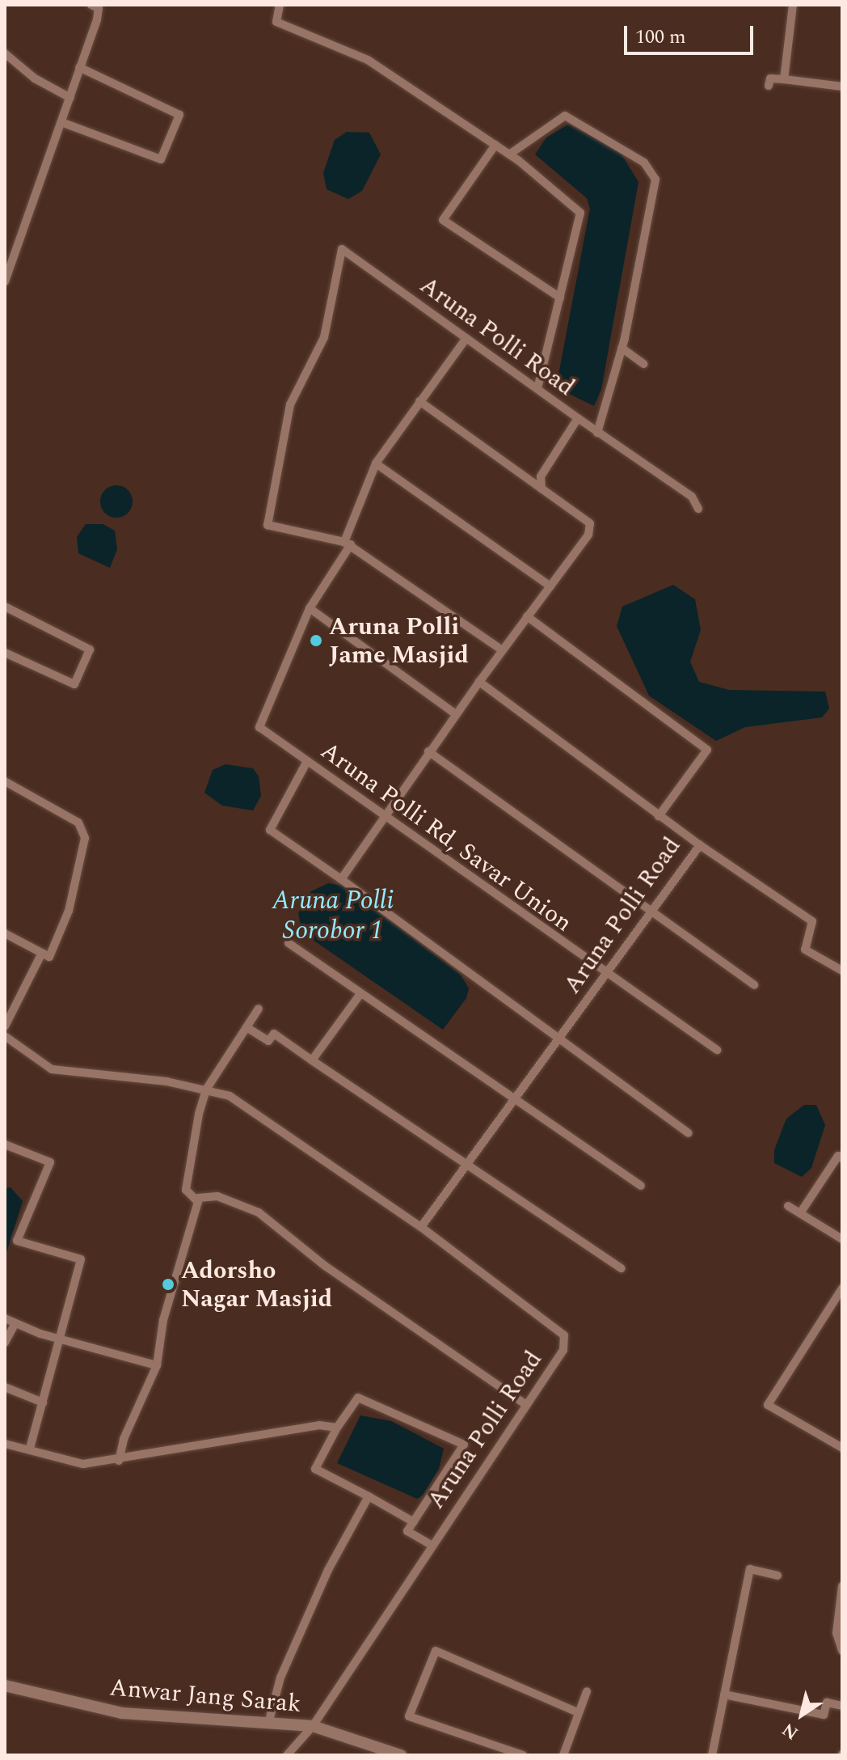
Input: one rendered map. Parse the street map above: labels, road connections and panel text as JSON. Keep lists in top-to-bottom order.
{
  "streets": {
    "main road": ["Anwar Jang Sarak"],
    "street": ["Aruna Polli Road", "Aruna Polli Rd, Savar Union"]
  },
  "crossings": [
    ["Aruna Polli Road", "Aruna Polli Rd, Savar Union"],
    ["Aruna Polli Road", "Anwar Jang Sarak"]
  ],
  "water": ["Aruna Polli Sorobor 1"],
  "places": ["Aruna Polli Jame Masjid", "Adorsho Nagar Masjid"],
  "scale_bar": "100 m",
  "north": "bottom left"
}
